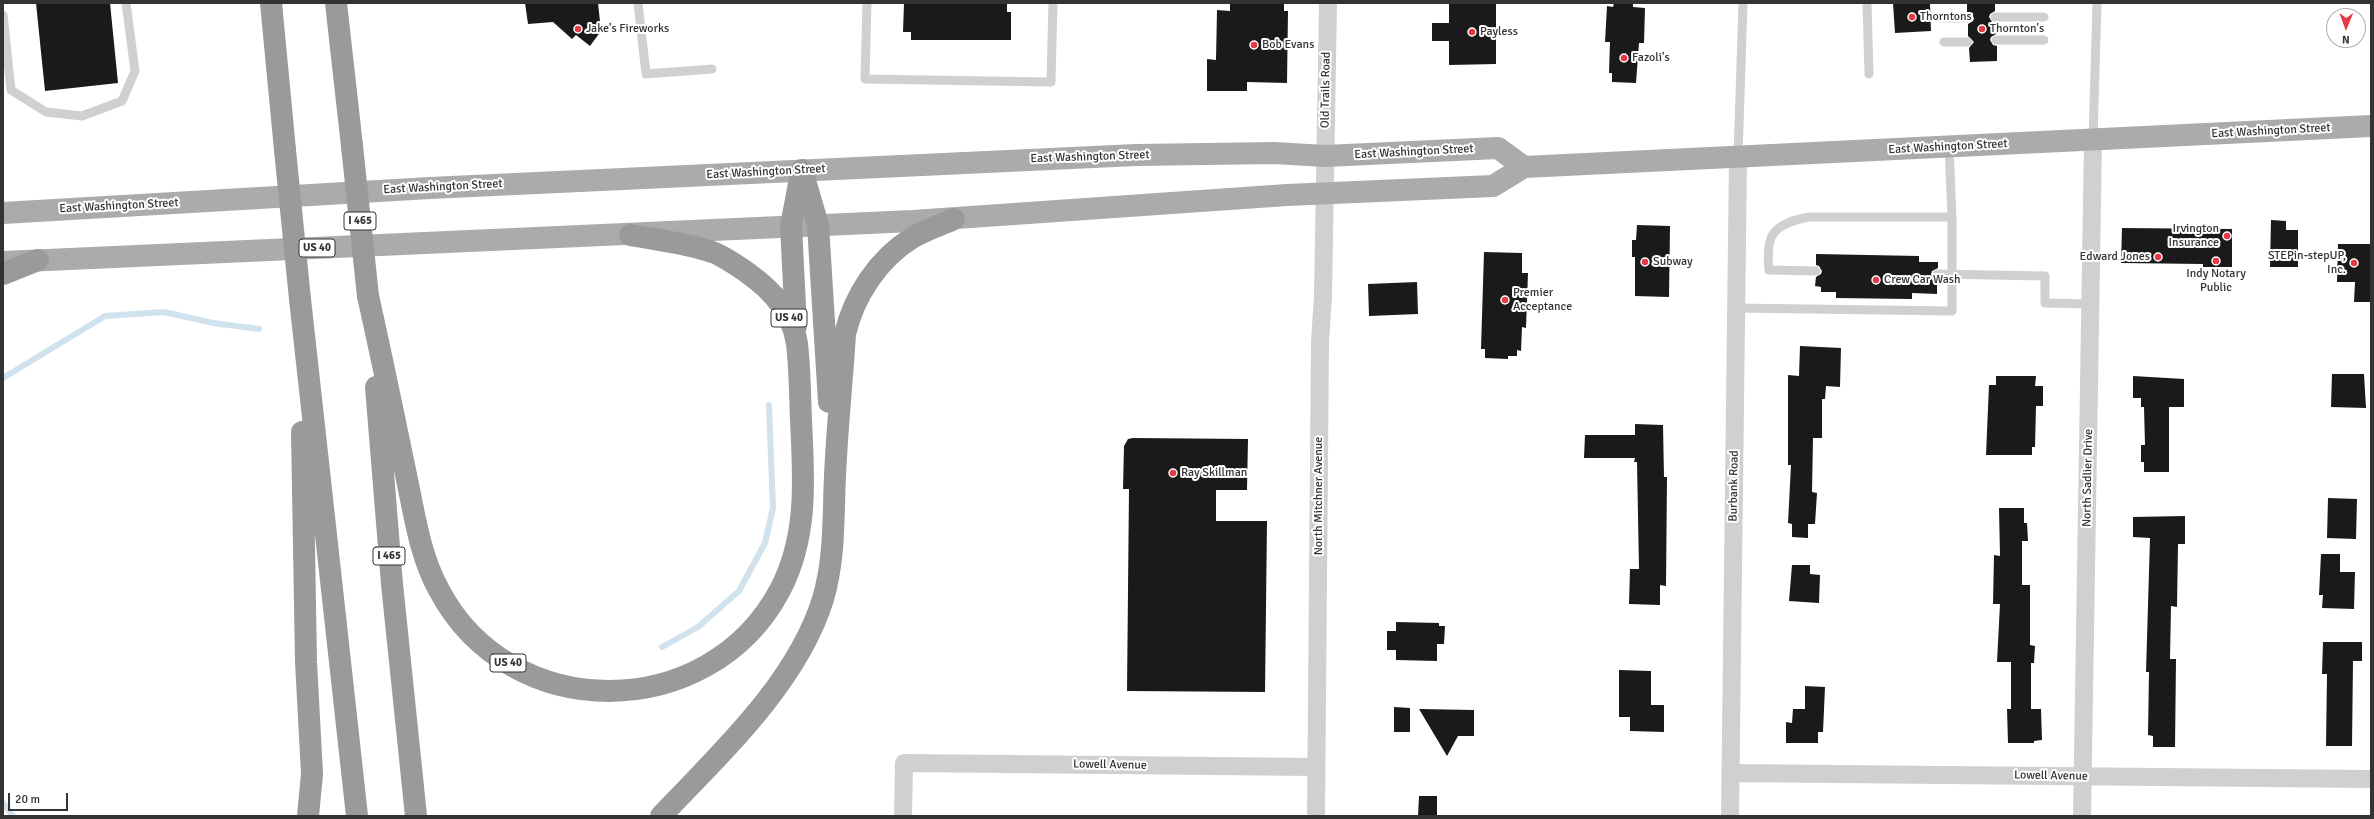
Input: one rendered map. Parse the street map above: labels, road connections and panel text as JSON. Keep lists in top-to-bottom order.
{
  "streets": {
    "highway": ["I 465", "US 40"],
    "main road": ["East Washington Street"],
    "street": [
      "Old Trails Road",
      "North Sadlier Drive",
      "Burbank Road",
      "North Mitchner Avenue",
      "Lowell Avenue"
    ]
  },
  "crossings": [
    ["Old Trails Road", "East Washington Street"],
    ["Old Trails Road", "North Mitchner Avenue"],
    ["East Washington Street", "US 40"],
    ["East Washington Street", "North Sadlier Drive"],
    ["East Washington Street", "Burbank Road"],
    ["East Washington Street", "North Mitchner Avenue"],
    ["I 465", "US 40"],
    ["North Sadlier Drive", "Lowell Avenue"],
    ["Burbank Road", "Lowell Avenue"],
    ["North Mitchner Avenue", "Lowell Avenue"]
  ],
  "places": [
    "Thorntons",
    "Jake's Fireworks",
    "Thornton's",
    "Payless",
    "Bob Evans",
    "Fazoli's",
    "Irvington Insurance",
    "Edward Jones",
    "Indy Notary Public",
    "Subway",
    "STEPin-stepUP, Inc.",
    "Crew Car Wash",
    "Premier Acceptance",
    "Ray Skillman"
  ],
  "scale_bar": "20 m",
  "north": "bottom"
}
